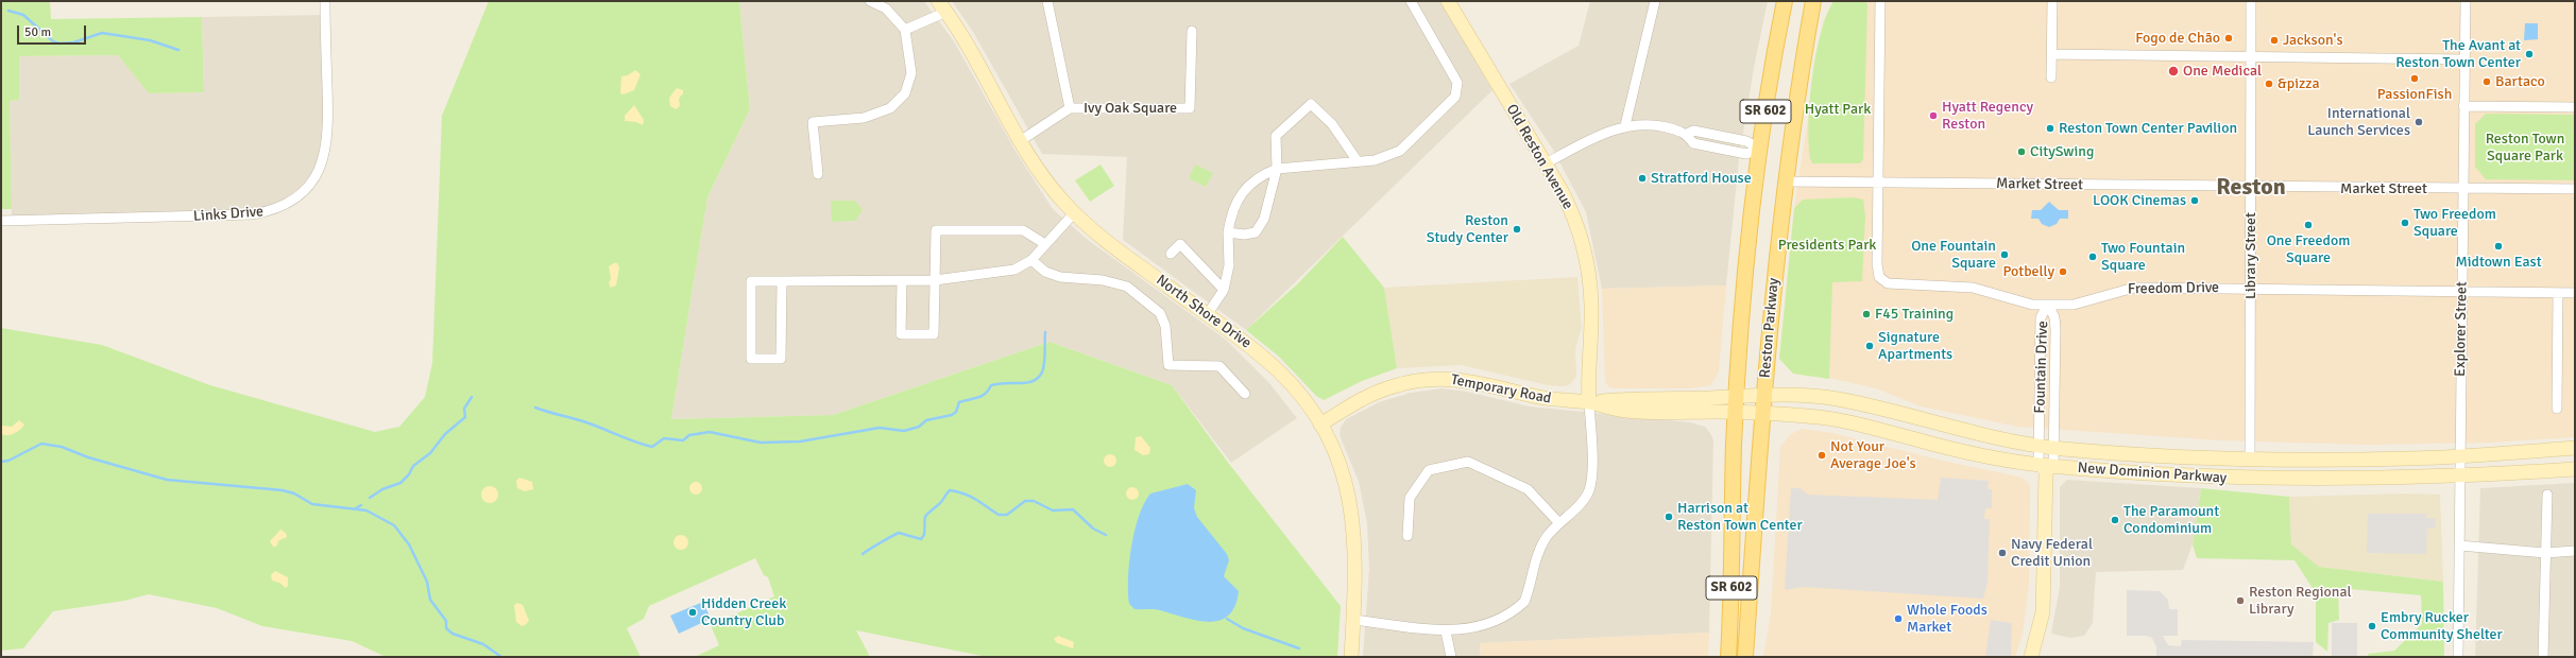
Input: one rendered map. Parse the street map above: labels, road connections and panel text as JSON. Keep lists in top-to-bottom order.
{
  "streets": {
    "main road": ["SR 602", "Reston Parkway"],
    "street": [
      "Ivy Oak Square",
      "Old Reston Avenue",
      "Market Street",
      "Links Drive",
      "Library Street",
      "Freedom Drive",
      "North Shore Drive",
      "Explorer Street",
      "Fountain Drive",
      "Temporary Road",
      "New Dominion Parkway"
    ]
  },
  "crossings": [
    ["Ivy Oak Square", "North Shore Drive"],
    ["Old Reston Avenue", "Temporary Road"],
    ["Market Street", "Library Street"],
    ["Market Street", "Freedom Drive"],
    ["Market Street", "Reston Parkway"],
    ["Market Street", "Explorer Street"],
    ["Library Street", "Freedom Drive"],
    ["Library Street", "New Dominion Parkway"],
    ["Freedom Drive", "Explorer Street"],
    ["Freedom Drive", "Fountain Drive"],
    ["North Shore Drive", "Temporary Road"],
    ["Reston Parkway", "Temporary Road"],
    ["Reston Parkway", "New Dominion Parkway"],
    ["Explorer Street", "New Dominion Parkway"],
    ["Fountain Drive", "New Dominion Parkway"],
    ["Temporary Road", "New Dominion Parkway"]
  ],
  "districts": ["Reston"],
  "parks": ["Hyatt Park", "Reston Town Square Park", "Presidents Park"],
  "places": [
    "Fogo de Chão",
    "Jackson's",
    "The Avant at Reston Town Center",
    "One Medical",
    "PassionFish",
    "Bartaco",
    "&pizza",
    "Hyatt Regency Reston",
    "International Launch Services",
    "Reston Town Center Pavilion",
    "CitySwing",
    "Stratford House",
    "LOOK Cinemas",
    "Two Freedom Square",
    "One Freedom Square",
    "Reston Study Center",
    "Midtown East",
    "One Fountain Square",
    "Two Fountain Square",
    "Potbelly",
    "F45 Training",
    "Signature Apartments",
    "Not Your Average Joe's",
    "Harrison at Reston Town Center",
    "The Paramount Condominium",
    "Navy Federal Credit Union",
    "Reston Regional Library",
    "Hidden Creek Country Club",
    "Whole Foods Market",
    "Embry Rucker Community Shelter"
  ],
  "scale_bar": "50 m"
}
